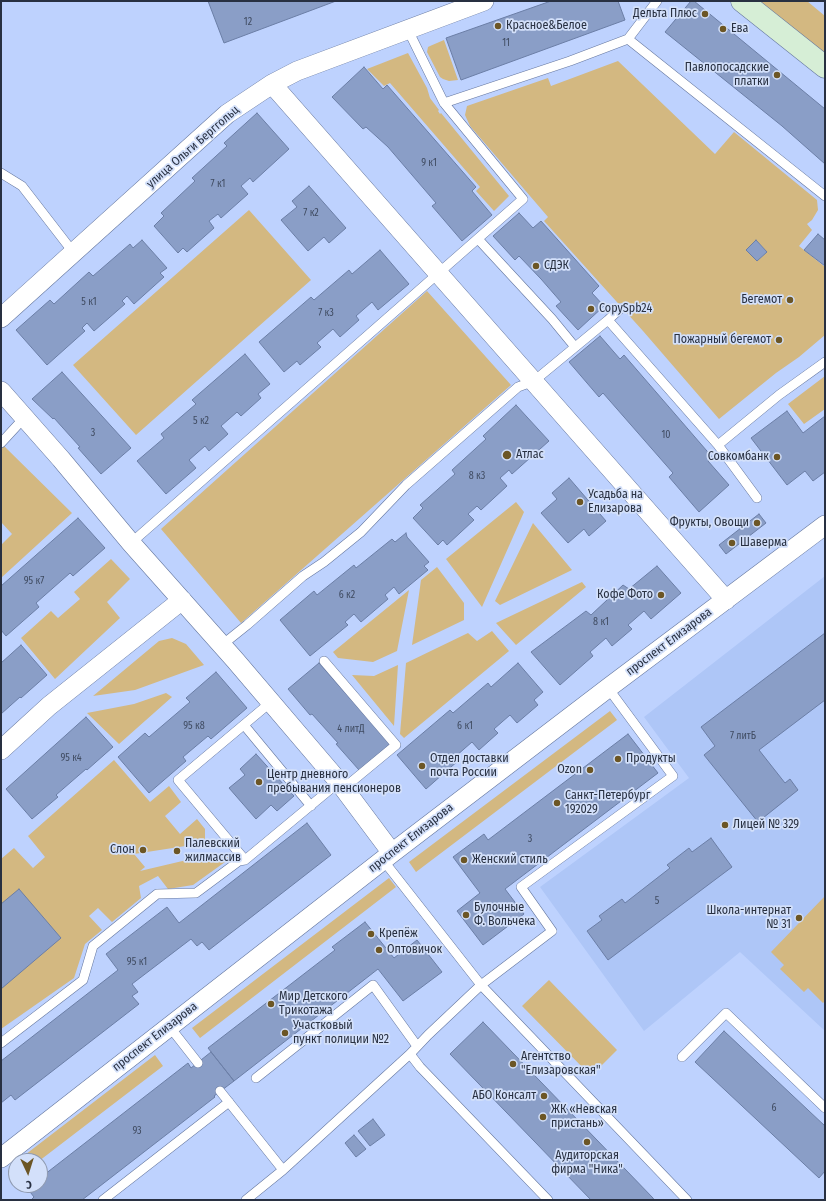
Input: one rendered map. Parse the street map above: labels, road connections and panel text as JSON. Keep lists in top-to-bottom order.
{
  "streets": {
    "street": ["улица Ольги Берггольц", "проспект Елизарова"]
  },
  "places": [
    "Дельта Плюс",
    "Красное&Белое",
    "Ева",
    "Павлопосадские платки",
    "СДЭК",
    "Бегемот",
    "CopySpb24",
    "Пожарный бегемот",
    "Атлас",
    "Совкомбанк",
    "Усадьба на Елизарова",
    "Фрукты, Овощи",
    "Шаверма",
    "Кофе Фото",
    "Продукты",
    "Отдел доставки почта России",
    "Ozon",
    "Центр дневного пребывания пенсионеров",
    "Санкт-Петербург 192029",
    "Лицей № 329",
    "Слон",
    "Палевский жилмассив",
    "Женский стиль",
    "Булочные Ф. Вольчека",
    "Школа-интернат № 31",
    "Крепёж",
    "Оптовичок",
    "Мир Детского Трикотажа",
    "Участковый пункт полиции №2",
    "Агентство \"Елизаровская\"",
    "АБО Консалт",
    "ЖК «Невская пристань»",
    "Аудиторская фирма \"Ника\""
  ],
  "house_numbers": [
    "12",
    "11",
    "9 к1",
    "7 к1",
    "7 к2",
    "5 к1",
    "7 к3",
    "5 к2",
    "3",
    "10",
    "8 к3",
    "95 к7",
    "6 к2",
    "8 к1",
    "95 к8",
    "6 к1",
    "4 литД",
    "7 литБ",
    "95 к4",
    "3",
    "5",
    "95 к1",
    "6",
    "93"
  ],
  "north": "bottom"
}
